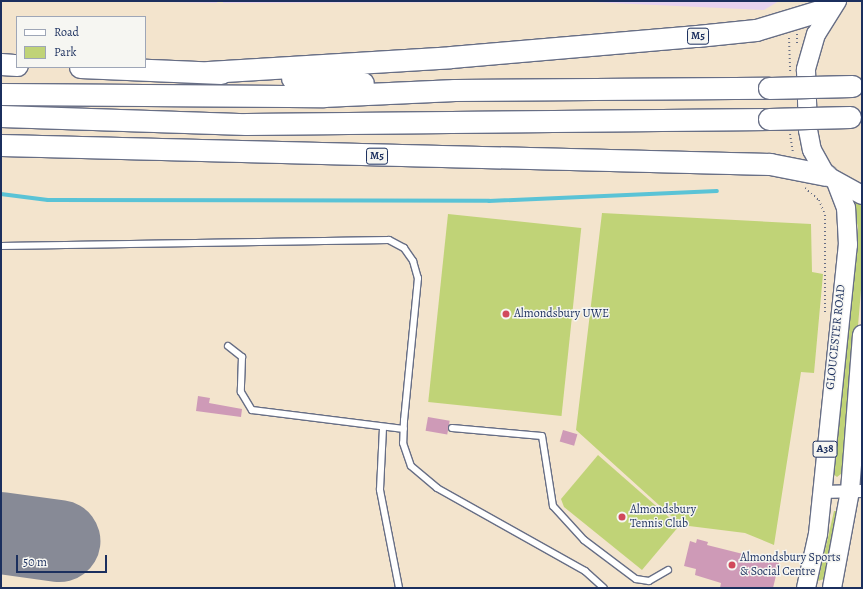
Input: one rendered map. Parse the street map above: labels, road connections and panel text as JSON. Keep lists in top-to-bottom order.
{
  "streets": {
    "highway": ["M5"],
    "main road": ["GLOUCESTER ROAD", "A38"]
  },
  "crossings": [
    ["M5", "GLOUCESTER ROAD"]
  ],
  "places": ["Almondsbury UWE", "Almondsbury Tennis Club", "Almondsbury Sports & Social Centre"],
  "legend": ["Road", "Park"],
  "scale_bar": "50 m"
}
